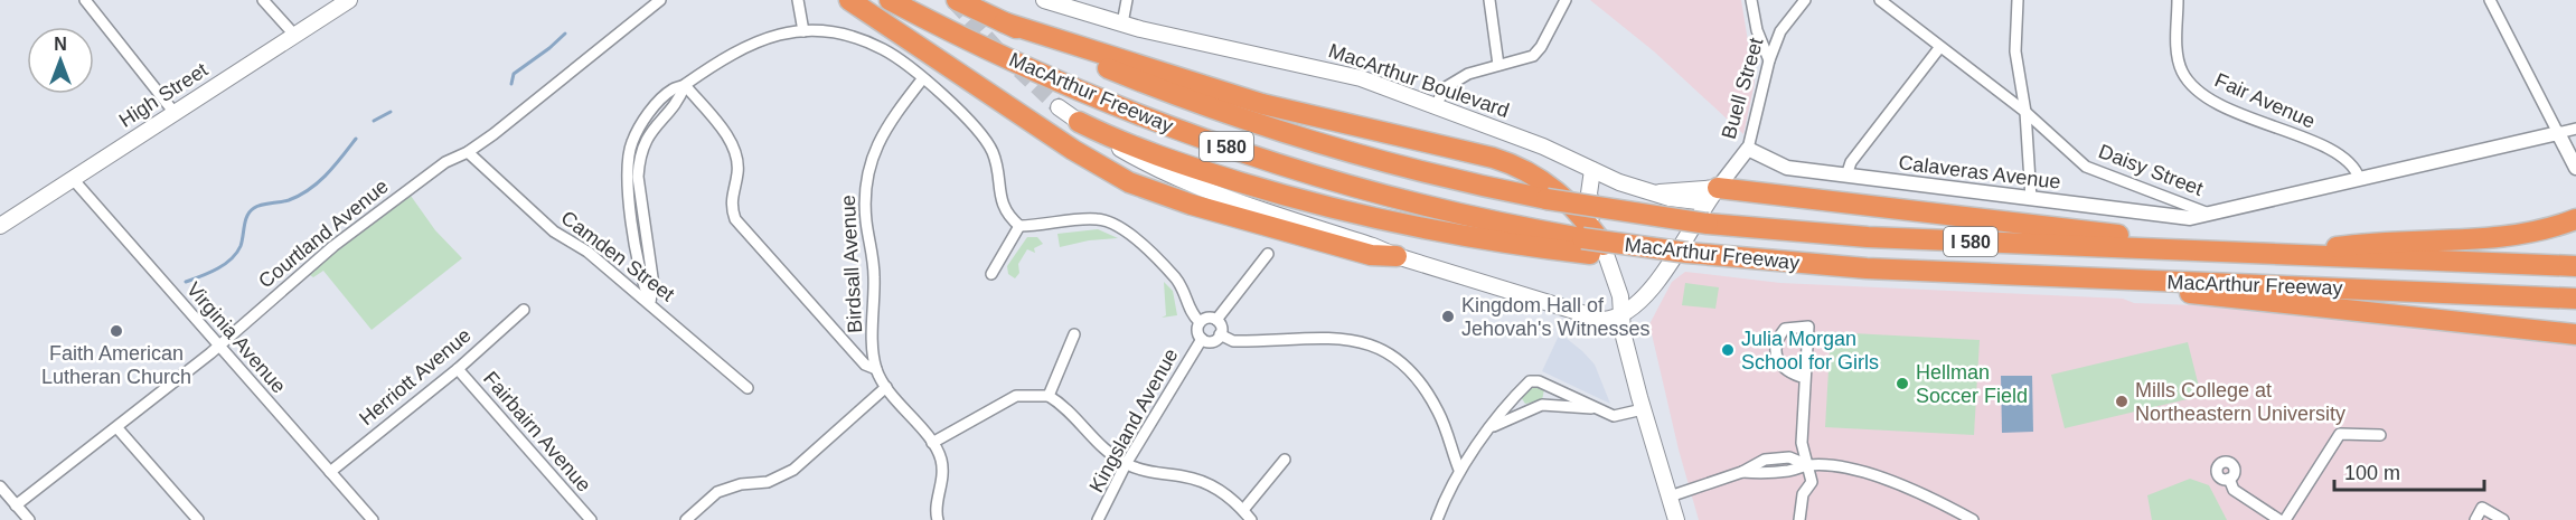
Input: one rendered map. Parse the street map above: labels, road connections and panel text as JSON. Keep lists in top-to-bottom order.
{
  "streets": {
    "highway": ["MacArthur Freeway", "I 580"],
    "main road": ["MacArthur Boulevard", "Buell Street", "High Street"],
    "street": [
      "Fair Avenue",
      "Daisy Street",
      "Calaveras Avenue",
      "Courtland Avenue",
      "Camden Street",
      "Birdsall Avenue",
      "Virginia Avenue",
      "Herriott Avenue",
      "Kingsland Avenue",
      "Fairbairn Avenue"
    ]
  },
  "crossings": [
    ["Buell Street", "Calaveras Avenue"],
    ["High Street", "Virginia Avenue"],
    ["Fair Avenue", "Daisy Street"],
    ["Daisy Street", "Calaveras Avenue"],
    ["Courtland Avenue", "Camden Street"],
    ["Courtland Avenue", "Virginia Avenue"],
    ["Virginia Avenue", "Herriott Avenue"],
    ["Herriott Avenue", "Fairbairn Avenue"]
  ],
  "places": [
    "Kingdom Hall of Jehovah's Witnesses",
    "Faith American Lutheran Church",
    "Julia Morgan School for Girls",
    "Hellman Soccer Field",
    "Mills College at Northeastern University"
  ],
  "scale_bar": "100 m",
  "north": "top"
}
